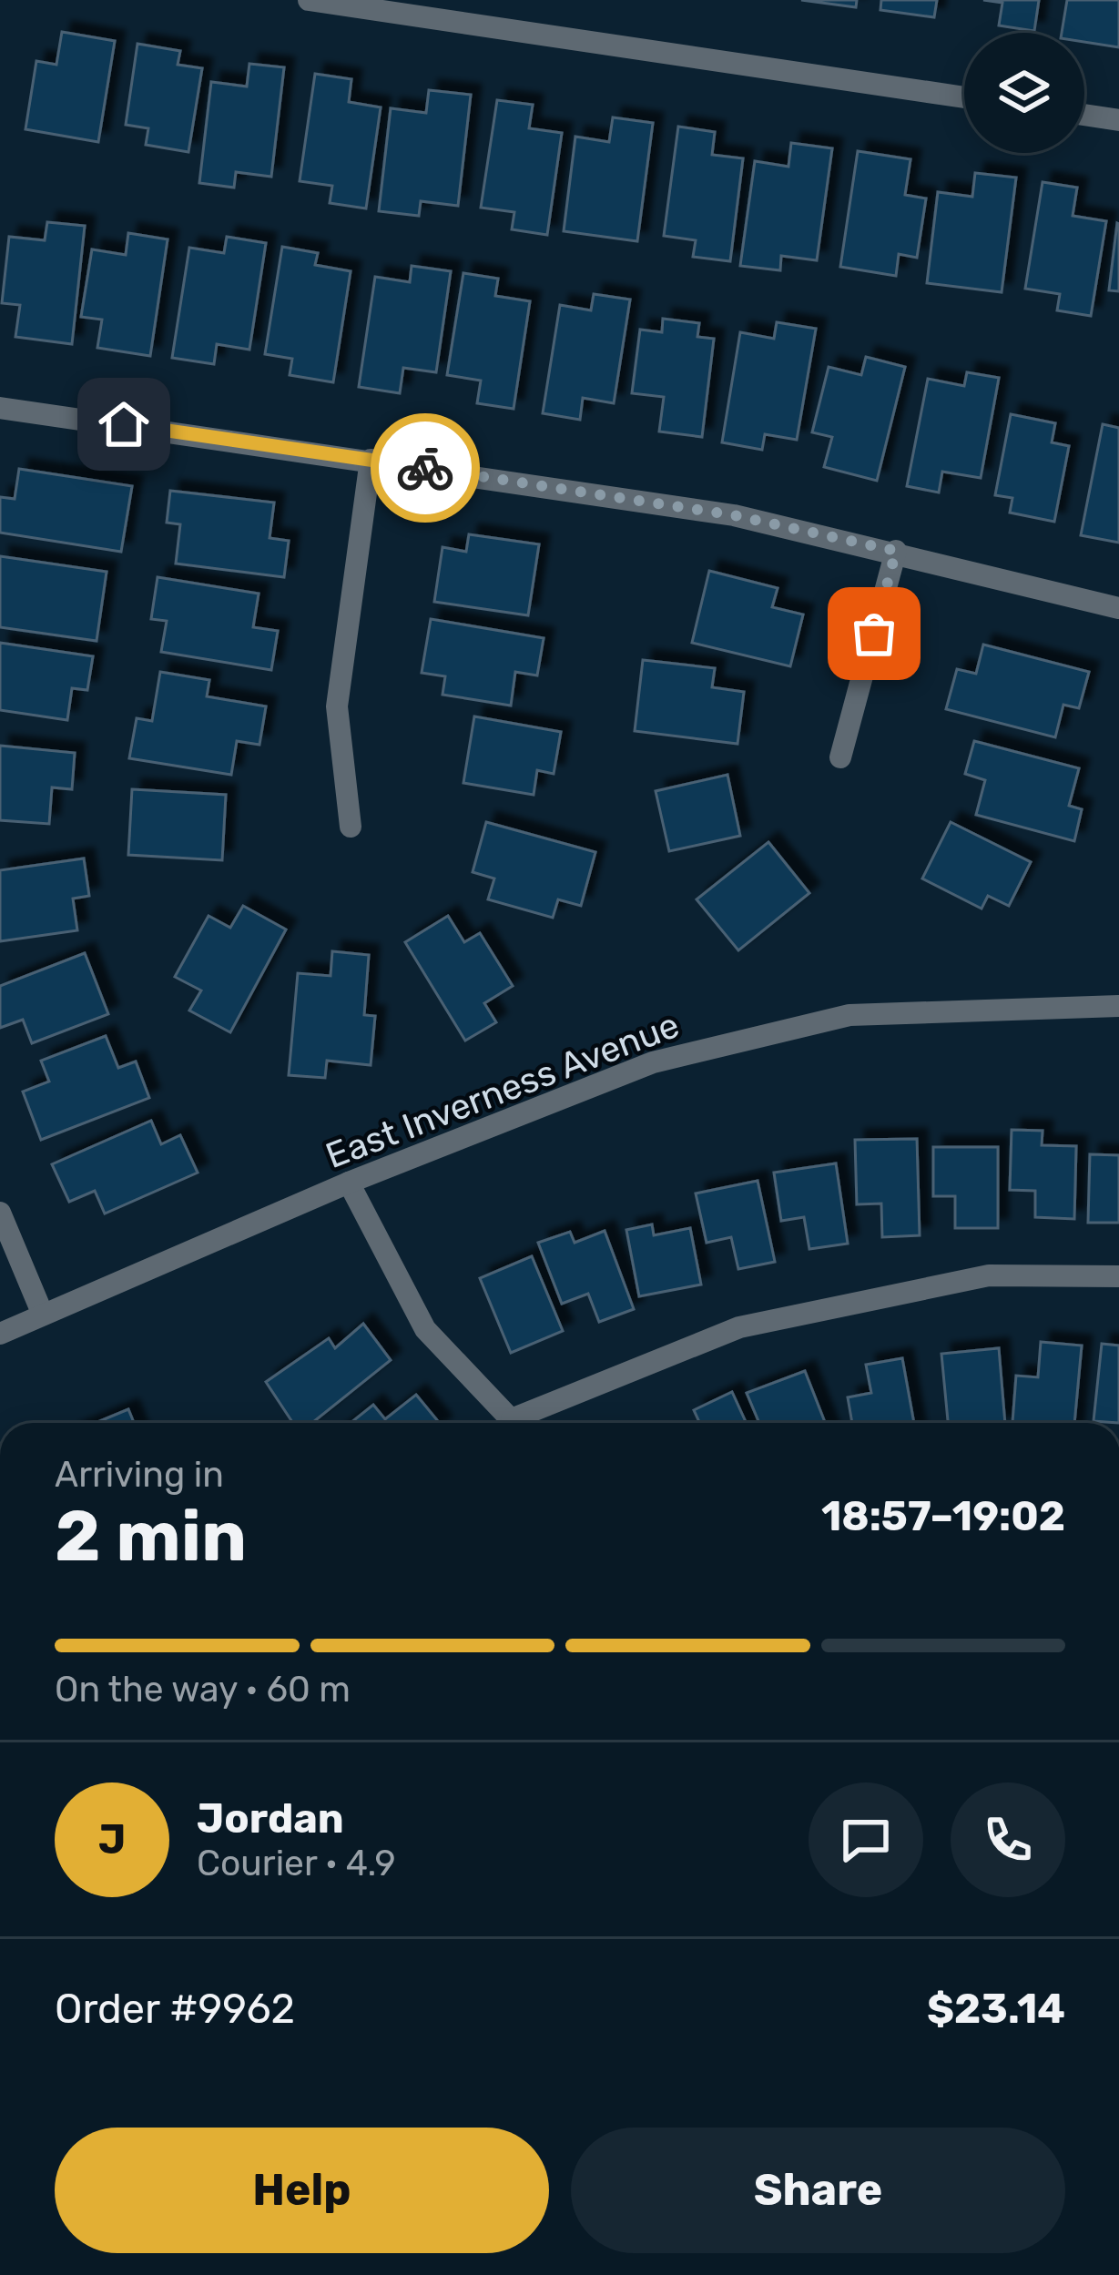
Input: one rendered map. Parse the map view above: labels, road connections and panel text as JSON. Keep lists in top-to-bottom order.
{
  "streets": {
    "street": ["East Inverness Avenue"]
  },
  "page": {
    "heading": ["2 min", "Arriving in", "18:57–19:02"],
    "panel": [
      "Jordan",
      "Courier · 4.9",
      "Order #9962",
      "$23.14"
    ],
    "bar": "On the way · 60 m",
    "round": "J",
    "buttons": ["Help", "Share"]
  }
}
